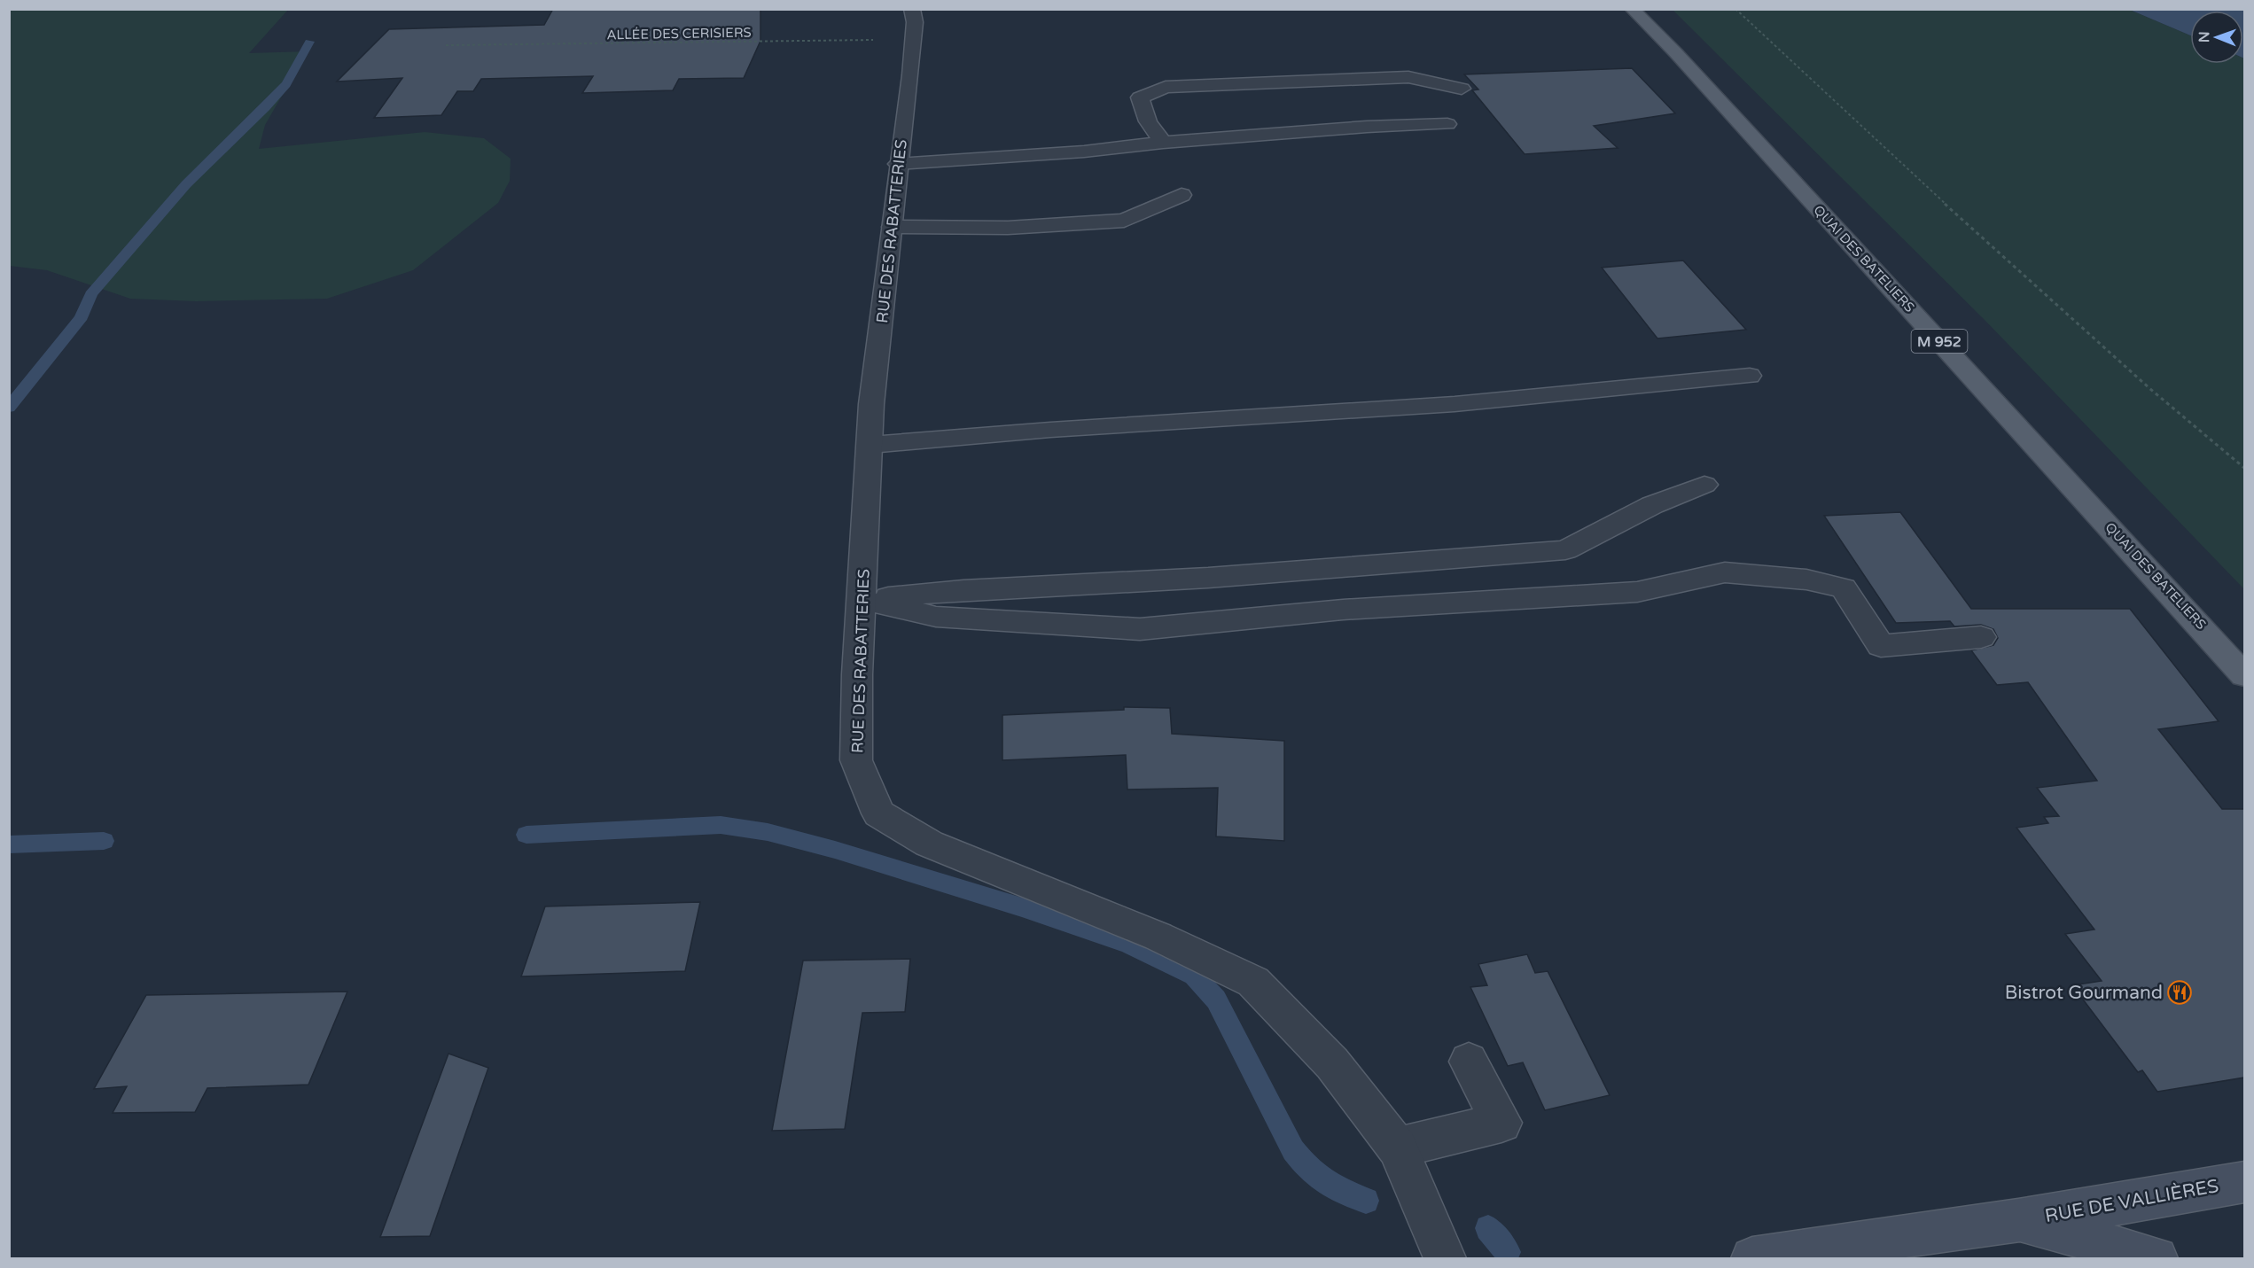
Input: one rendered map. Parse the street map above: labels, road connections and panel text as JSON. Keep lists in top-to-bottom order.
{
  "streets": {
    "main road": ["QUAI DES BATELIERS", "M 952"],
    "street": ["RUE DES RABATTERIES", "RUE DE VALLIÈRES"],
    "path": ["ALLÉE DES CERISIERS"]
  },
  "crossings": [
    ["ALLÉE DES CERISIERS", "RUE DES RABATTERIES"]
  ],
  "places": {
    "restaurant": ["Bistrot Gourmand"]
  },
  "north": "left"
}
